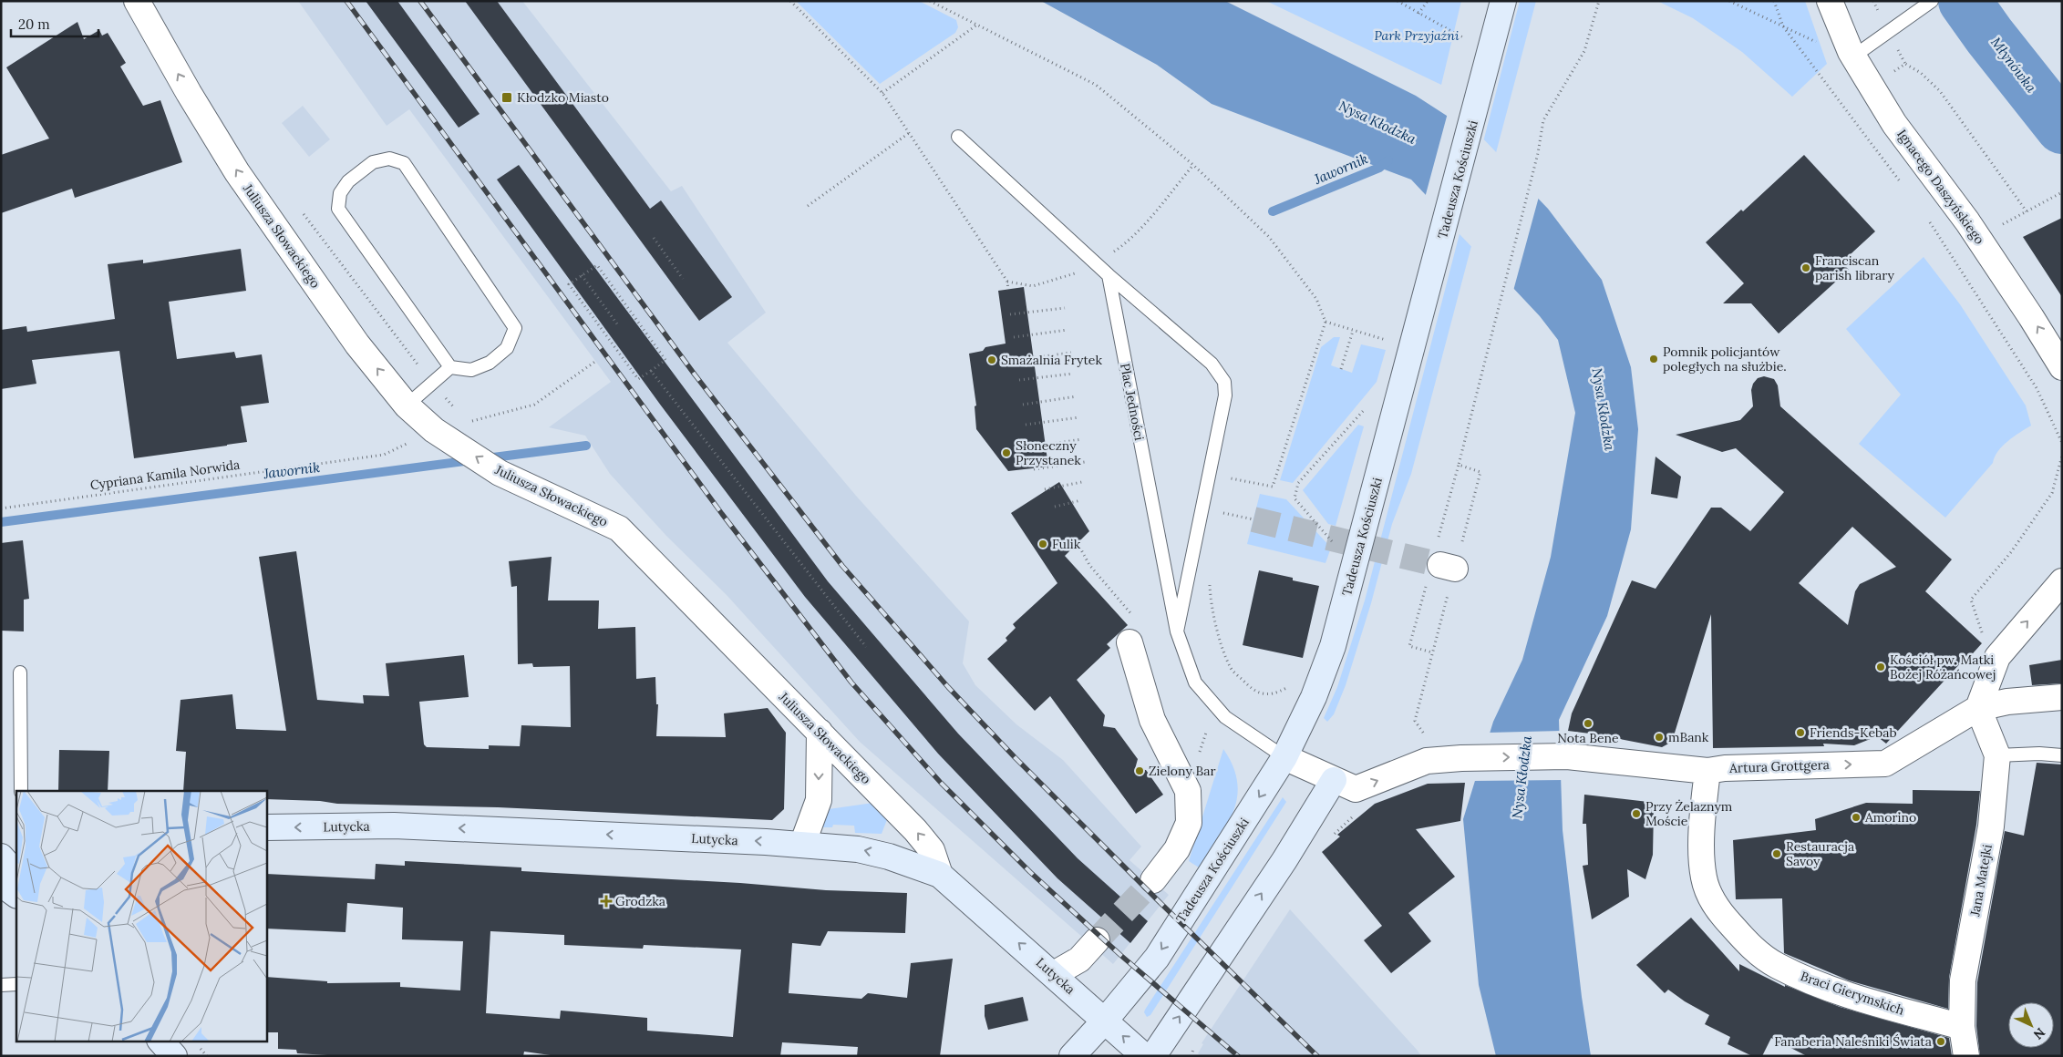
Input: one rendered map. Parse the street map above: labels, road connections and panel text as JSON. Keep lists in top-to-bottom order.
{
  "streets": {
    "street": [
      "Tadeusza Kościuszki",
      "Ignacego Daszyńskiego",
      "Juliusza Słowackiego",
      "Artura Grottgera",
      "Lutycka",
      "Jana Matejki",
      "Braci Gierymskich"
    ],
    "lane": ["Plac Jedności"],
    "path": ["Cypriana Kamila Norwida"]
  },
  "crossings": [
    ["Tadeusza Kościuszki", "Plac Jedności"],
    ["Tadeusza Kościuszki", "Lutycka"],
    ["Juliusza Słowackiego", "Cypriana Kamila Norwida"],
    ["Juliusza Słowackiego", "Lutycka"],
    ["Artura Grottgera", "Jana Matejki"],
    ["Artura Grottgera", "Braci Gierymskich"],
    ["Jana Matejki", "Braci Gierymskich"]
  ],
  "one_way": [
    "Ignacego Daszyńskiego",
    "Juliusza Słowackiego",
    "Artura Grottgera",
    "Lutycka"
  ],
  "water": ["Młynówka", "Nysa Kłodzka", "Jawornik"],
  "parks": ["Park Przyjaźni"],
  "places": {
    "transit": ["Kłodzko Miasto"],
    "other": [
      "Franciscan parish library",
      "Pomnik policjantów poległych na służbie.",
      "Smażalnia Frytek",
      "Słoneczny Przystanek",
      "Fulik",
      "Kościół pw. Matki Bożej Różańcowej",
      "Nota Bene",
      "Friends-Kebab",
      "mBank",
      "Zielony Bar",
      "Przy Żelaznym Moście",
      "Amorino",
      "Restauracja Savoy",
      "Fanaberia Naleśniki Świata"
    ],
    "health": ["Grodzka"]
  },
  "scale_bar": "20 m",
  "north": "bottom right"
}
